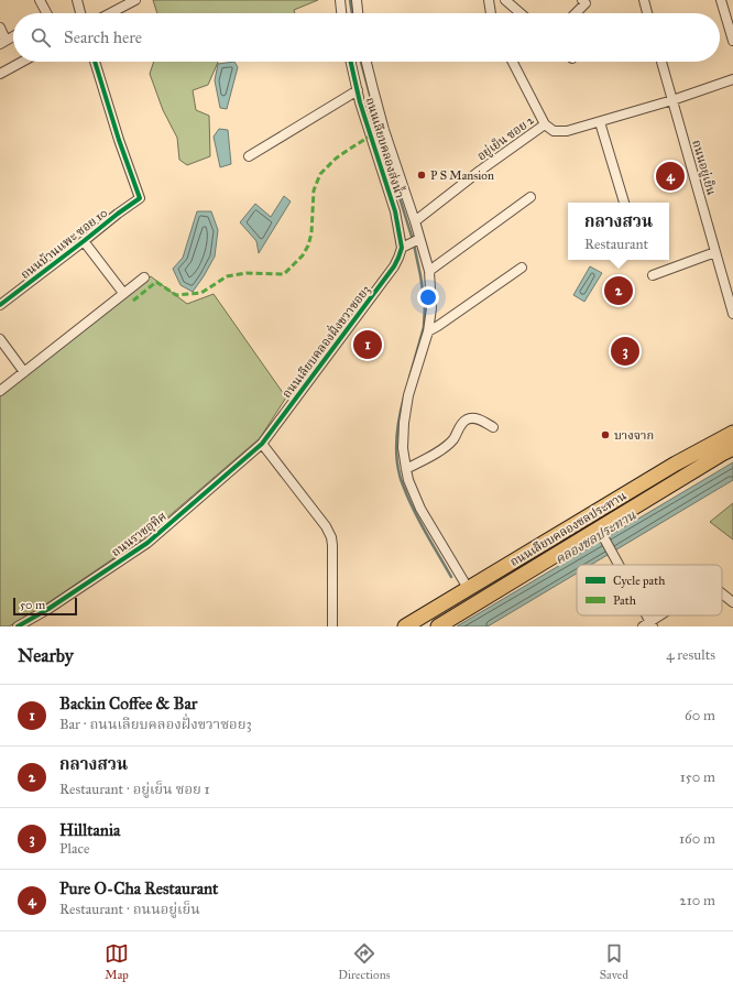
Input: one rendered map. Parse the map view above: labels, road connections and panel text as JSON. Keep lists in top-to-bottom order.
{
  "streets": {
    "main road": ["ถนนเลียบคลองชลประทาน"],
    "street": [
      "อยู่เย็น ซอย 2",
      "ถนนเลียบคลองส่งน้ำ",
      "ถนนอยู่เย็น",
      "ถนนบ้านแพะ ซอย 10",
      "ถนนเลียบคลองฝั่งขวาซอย3",
      "ถนนราชอุทิศ"
    ]
  },
  "crossings": [
    ["อยู่เย็น ซอย 2", "ถนนเลียบคลองส่งน้ำ"],
    ["อยู่เย็น ซอย 2", "ถนนอยู่เย็น"],
    ["ถนนเลียบคลองส่งน้ำ", "ถนนเลียบคลองฝั่งขวาซอย3"],
    ["ถนนเลียบคลองส่งน้ำ", "ถนนเลียบคลองชลประทาน"],
    ["ถนนเลียบคลองฝั่งขวาซอย3", "ถนนราชอุทิศ"]
  ],
  "water": ["คลองชลประทาน"],
  "places": ["P S Mansion", "บางจาก"],
  "legend": ["Cycle path", "Path"],
  "scale_bar": "50 m",
  "page": {
    "search": "Search here",
    "pins": [
      "4",
      "2",
      "1",
      "3"
    ],
    "popup": ["กลางสวน", "Restaurant"],
    "scale": "50 m",
    "heading": ["Nearby", "4 results"],
    "list": [
      {
        "mark": "1",
        "name": "Backin Coffee & Bar",
        "note": "Bar · ถนนเลียบคลองฝั่งขวาซอย3",
        "value": "60 m"
      },
      {
        "mark": "2",
        "name": "กลางสวน",
        "note": "Restaurant · อยู่เย็น ซอย 1",
        "value": "150 m"
      },
      {
        "mark": "3",
        "name": "Hilltania",
        "note": "Place",
        "value": "160 m"
      },
      {
        "mark": "4",
        "name": "Pure O-Cha Restaurant",
        "note": "Restaurant · ถนนอยู่เย็น",
        "value": "210 m"
      }
    ],
    "nav": ["Map", "Directions", "Saved"]
  }
}
